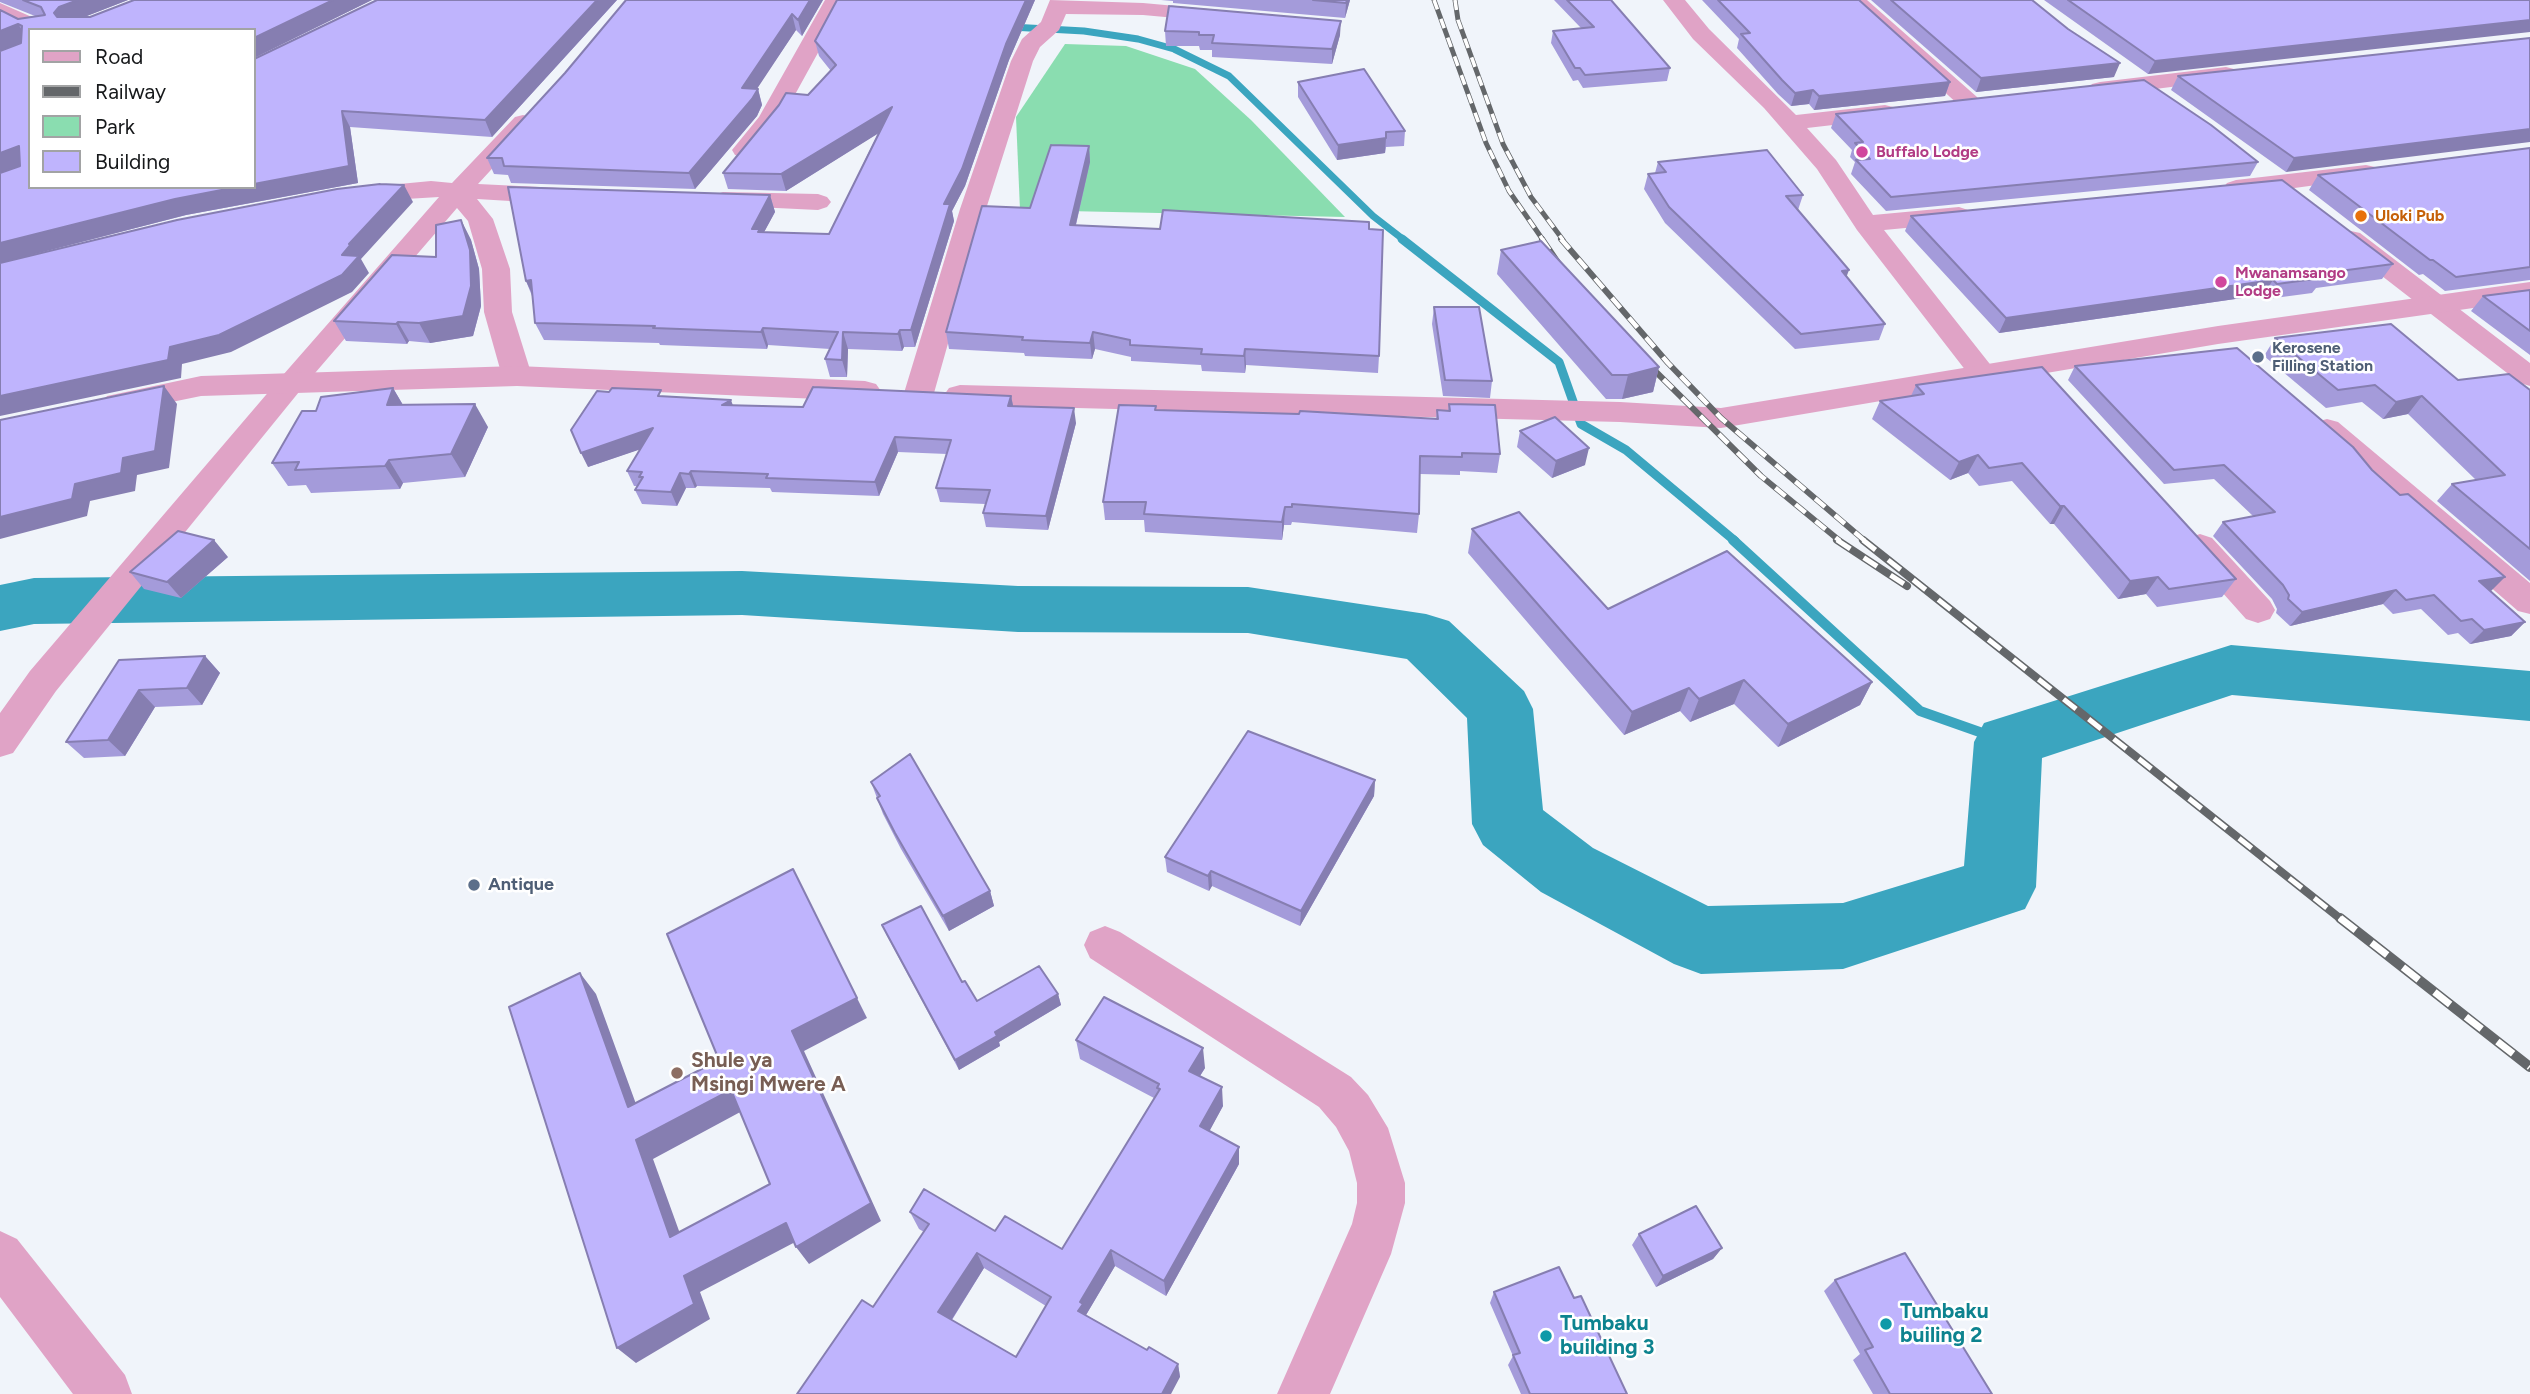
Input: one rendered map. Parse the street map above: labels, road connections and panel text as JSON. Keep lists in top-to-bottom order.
{
  "places": [
    "Buffalo Lodge",
    "Uloki Pub",
    "Mwanamsango Lodge",
    "Kerosene Filling Station",
    "Antique",
    "Shule ya Msingi Mwere A",
    "Tumbaku builing 2",
    "Tumbaku building 3"
  ],
  "legend": [
    "Road",
    "Railway",
    "Park",
    "Building"
  ]
}
